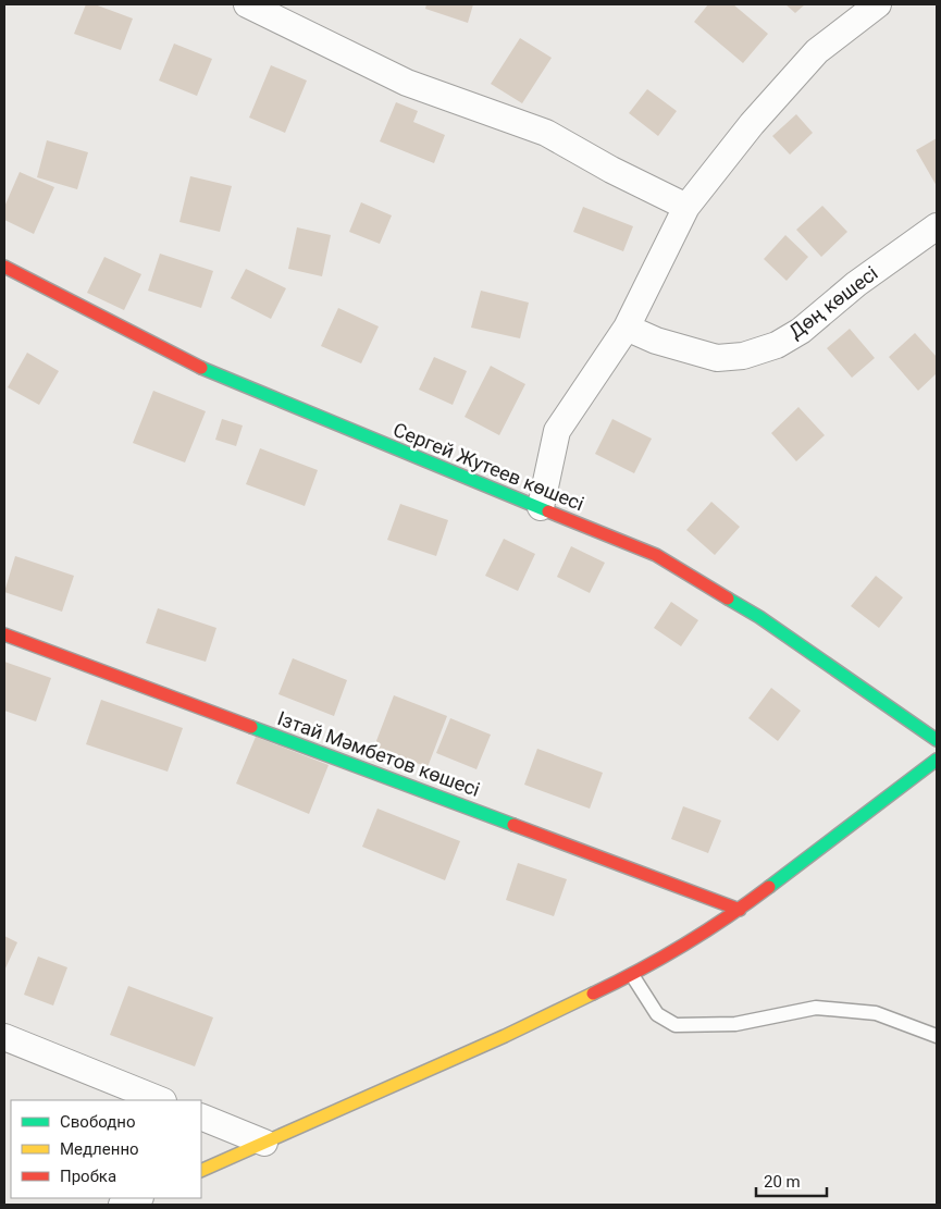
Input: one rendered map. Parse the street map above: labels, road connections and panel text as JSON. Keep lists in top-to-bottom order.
{
  "streets": {
    "street": ["Дөң көшесі", "Сергей Жутеев көшесі", "Ізтай Мәмбетов көшесі"]
  },
  "legend": ["Свободно", "Медленно", "Пробка"],
  "scale_bar": "20 m"
}
